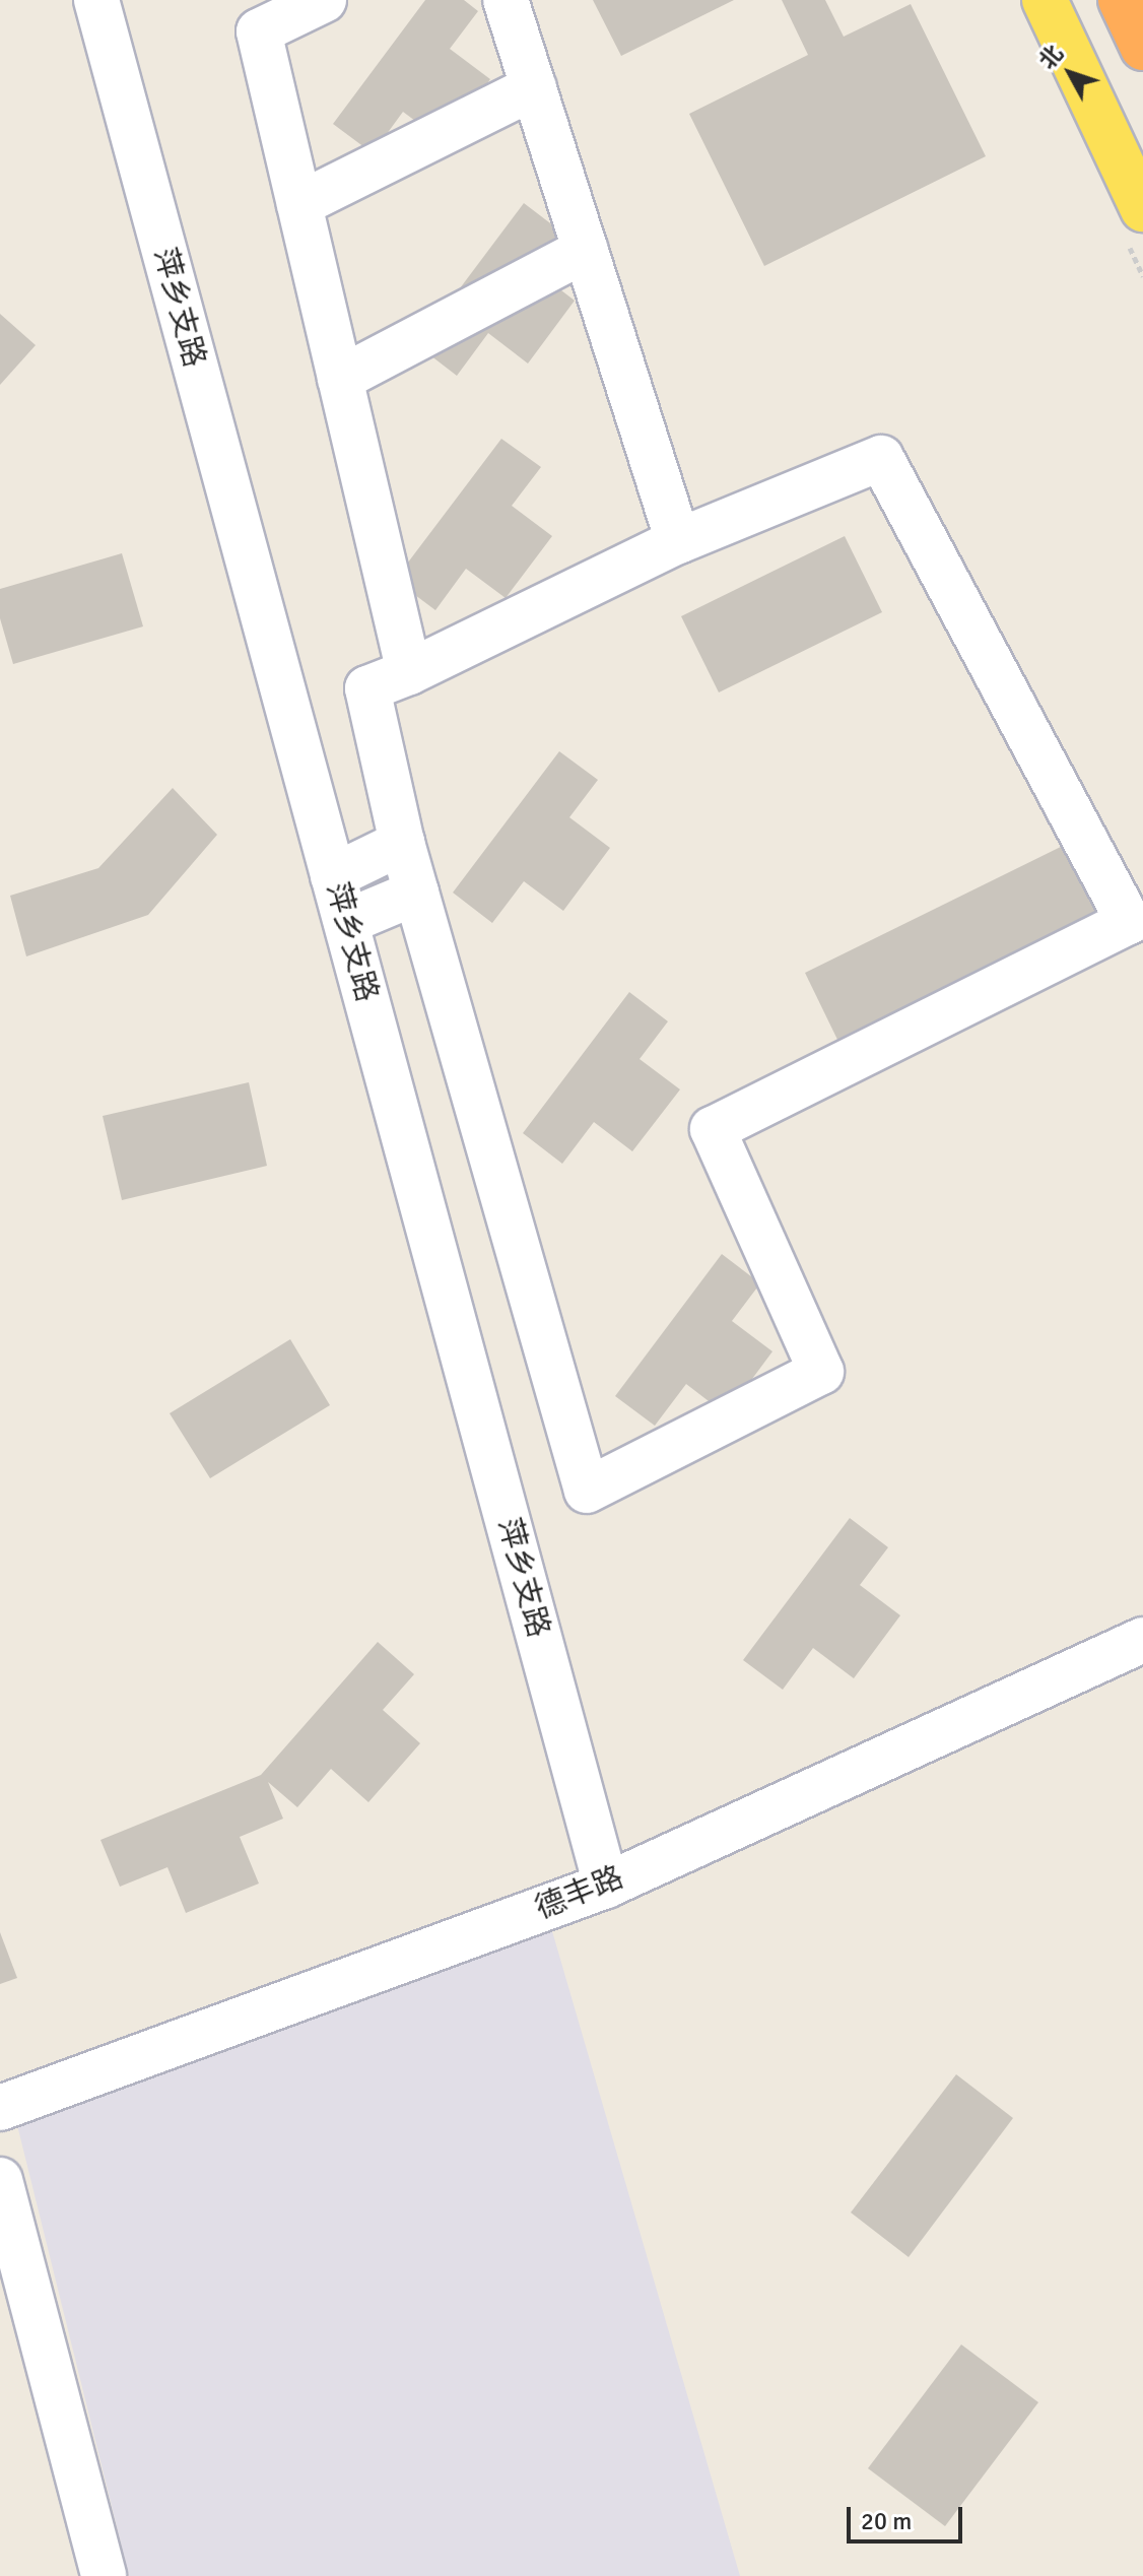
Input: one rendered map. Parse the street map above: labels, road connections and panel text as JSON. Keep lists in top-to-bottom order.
{
  "streets": {
    "street": ["萍乡支路", "德丰路"]
  },
  "crossings": [
    ["萍乡支路", "德丰路"]
  ],
  "scale_bar": "20 m",
  "north": "top left"
}
